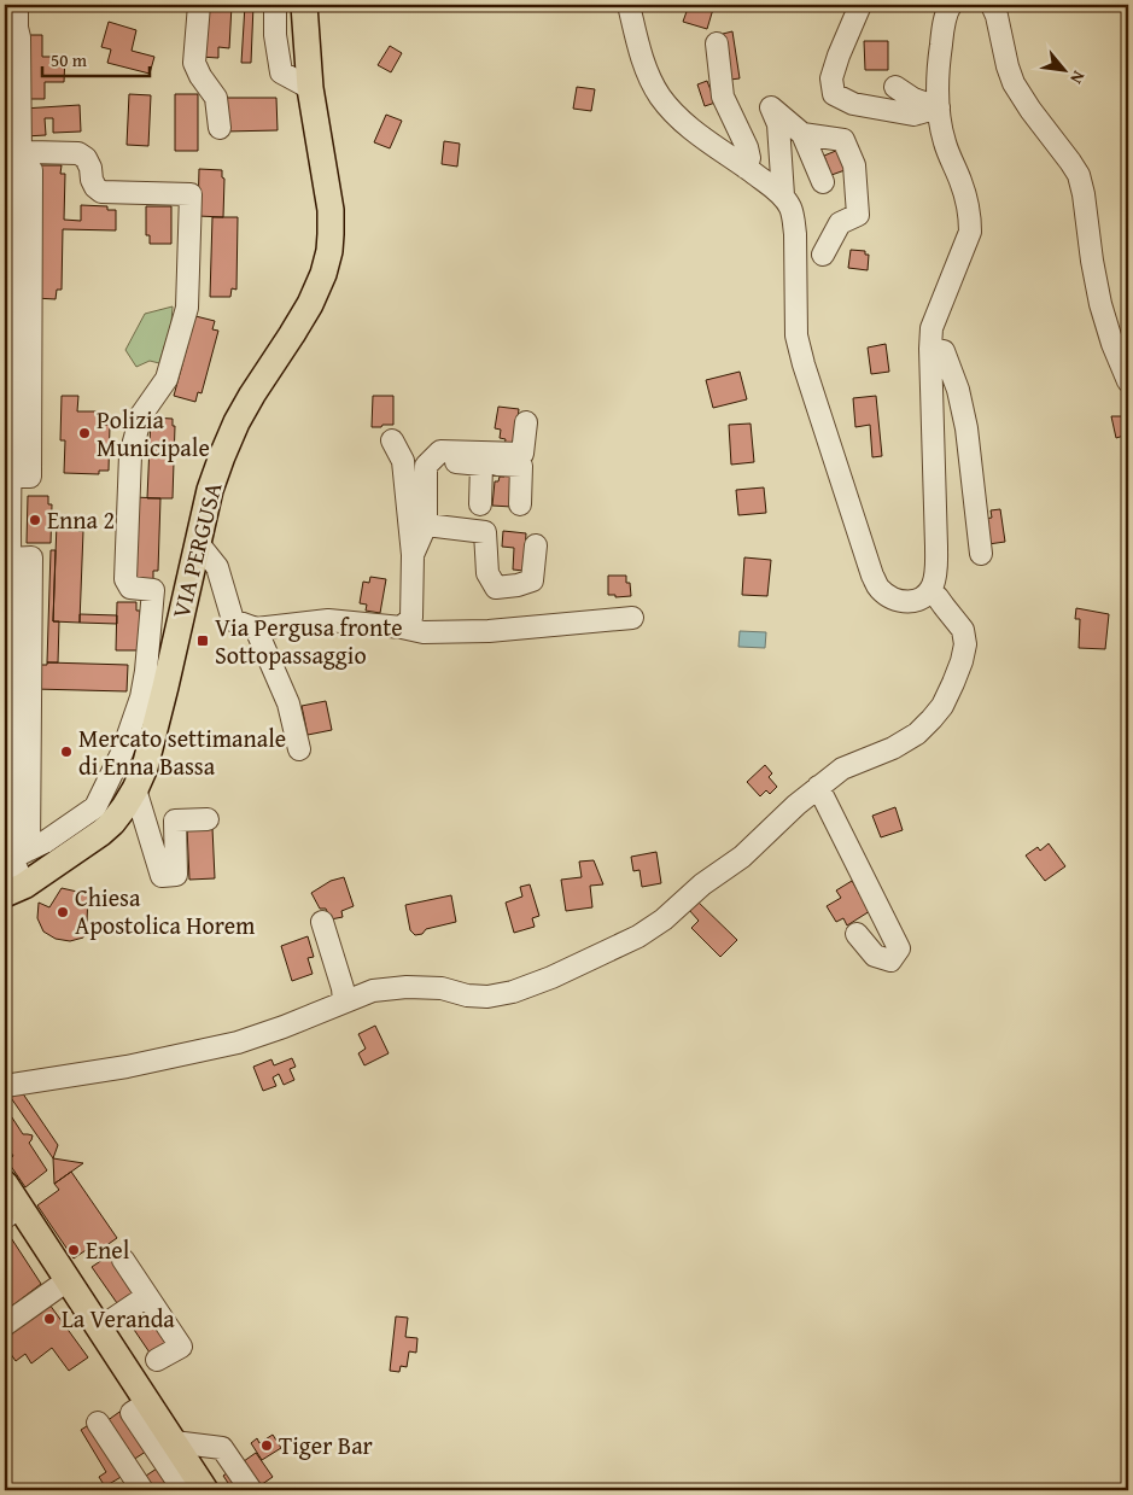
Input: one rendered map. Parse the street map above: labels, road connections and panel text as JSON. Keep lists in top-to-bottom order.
{
  "streets": {
    "main road": ["VIA PERGUSA"]
  },
  "places": {
    "other": [
      "Polizia Municipale",
      "Enna 2",
      "Mercato settimanale di Enna Bassa",
      "Chiesa Apostolica Horem",
      "Enel",
      "La Veranda",
      "Tiger Bar"
    ],
    "transit": ["Via Pergusa fronte Sottopassaggio"]
  },
  "scale_bar": "50 m",
  "north": "bottom right"
}
